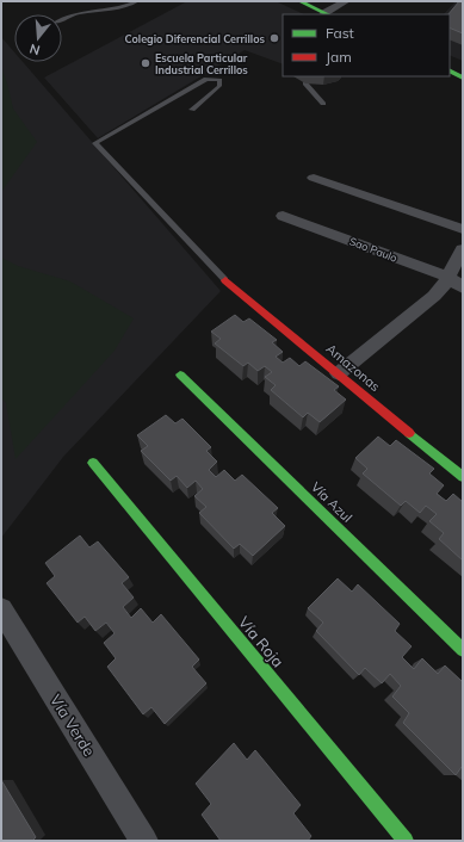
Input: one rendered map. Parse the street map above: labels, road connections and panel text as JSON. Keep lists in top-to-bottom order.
{
  "streets": {
    "street": [
      "Sao Paulo",
      "Amazonas",
      "Vía Azul",
      "Vía Roja",
      "Vía Verde"
    ]
  },
  "places": ["Colegio Diferencial Cerrillos", "Escuela Particular Industrial Cerrillos"],
  "legend": ["Fast", "Jam"],
  "north": "bottom"
}
